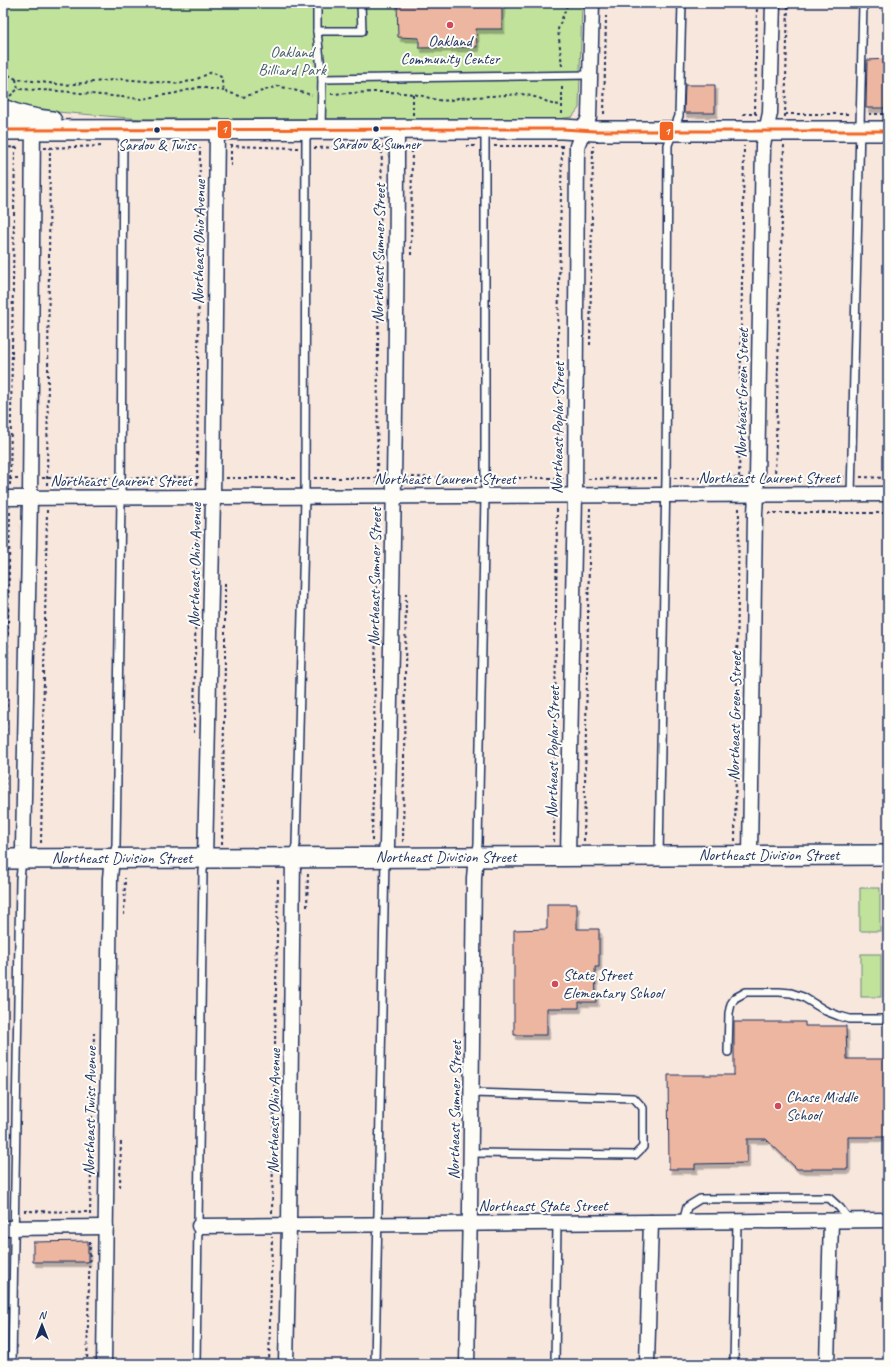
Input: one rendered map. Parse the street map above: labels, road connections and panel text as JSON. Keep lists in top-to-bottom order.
{
  "streets": {
    "street": [
      "Northeast Ohio Avenue",
      "Northeast Sumner Street",
      "Northeast Green Street",
      "Northeast Poplar Street",
      "Northeast Laurent Street",
      "Northeast Division Street",
      "Northeast Twiss Avenue",
      "Northeast State Street"
    ]
  },
  "crossings": [
    ["Northeast Ohio Avenue", "Northeast Laurent Street"],
    ["Northeast Ohio Avenue", "Northeast Division Street"],
    ["Northeast Ohio Avenue", "Northeast State Street"],
    ["Northeast Sumner Street", "Northeast Laurent Street"],
    ["Northeast Sumner Street", "Northeast Division Street"],
    ["Northeast Sumner Street", "Northeast State Street"],
    ["Northeast Green Street", "Northeast Laurent Street"],
    ["Northeast Green Street", "Northeast Division Street"],
    ["Northeast Poplar Street", "Northeast Laurent Street"],
    ["Northeast Poplar Street", "Northeast Division Street"],
    ["Northeast Division Street", "Northeast Twiss Avenue"]
  ],
  "parks": ["Oakland Billiard Park"],
  "places": [
    "Oakland Community Center",
    "Sardou & Sumner",
    "Sardou & Twiss",
    "State Street Elementary School",
    "Chase Middle School"
  ],
  "lines": ["transit line 1"],
  "north": "top"
}
